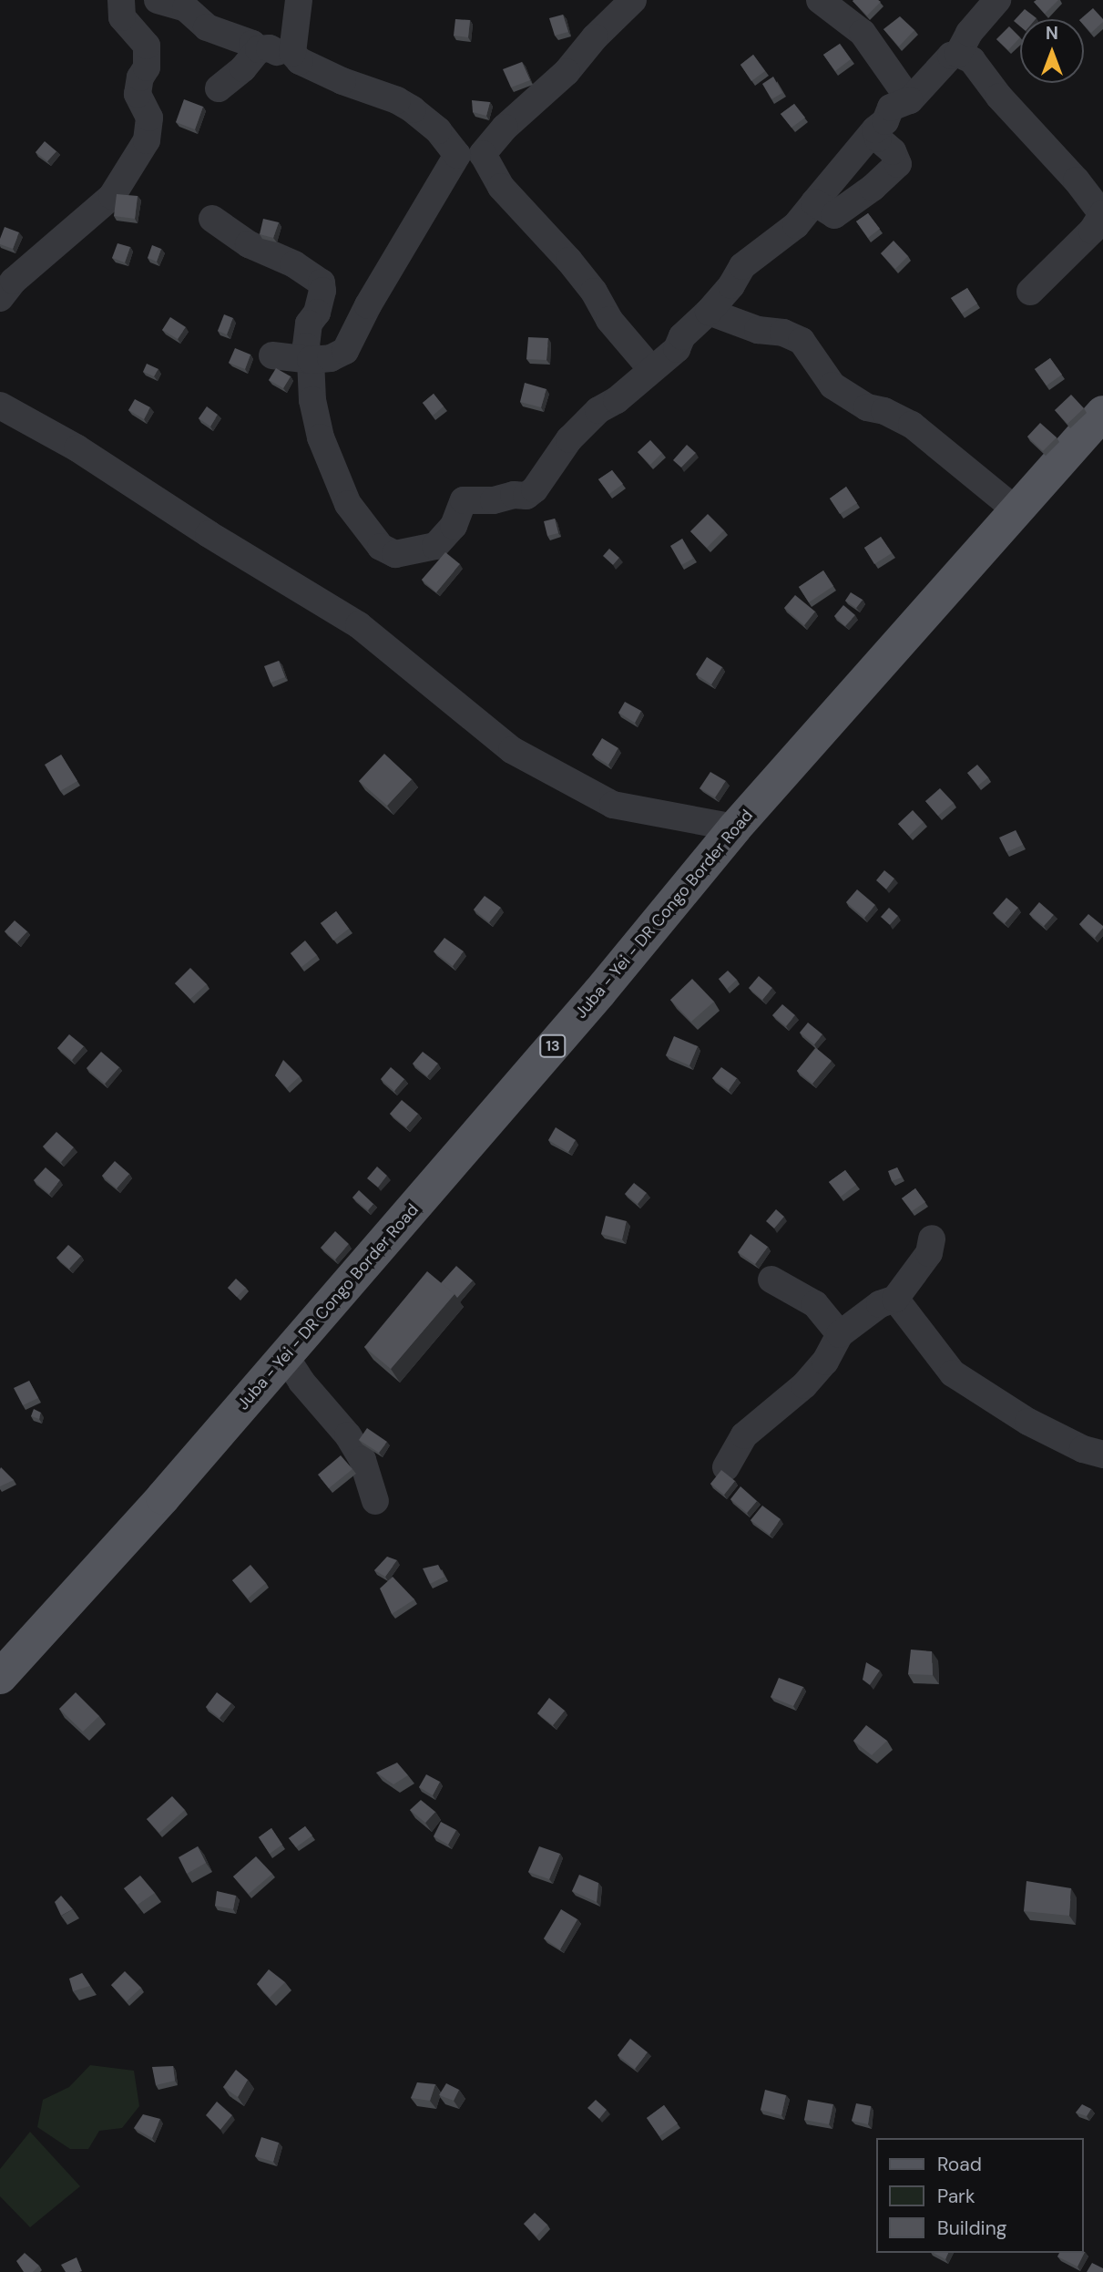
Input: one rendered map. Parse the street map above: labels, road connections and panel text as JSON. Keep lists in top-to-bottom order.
{
  "streets": {
    "main road": ["Juba - Yei - DR Congo Border Road", "13"]
  },
  "legend": ["Road", "Park", "Building"],
  "north": "top"
}
